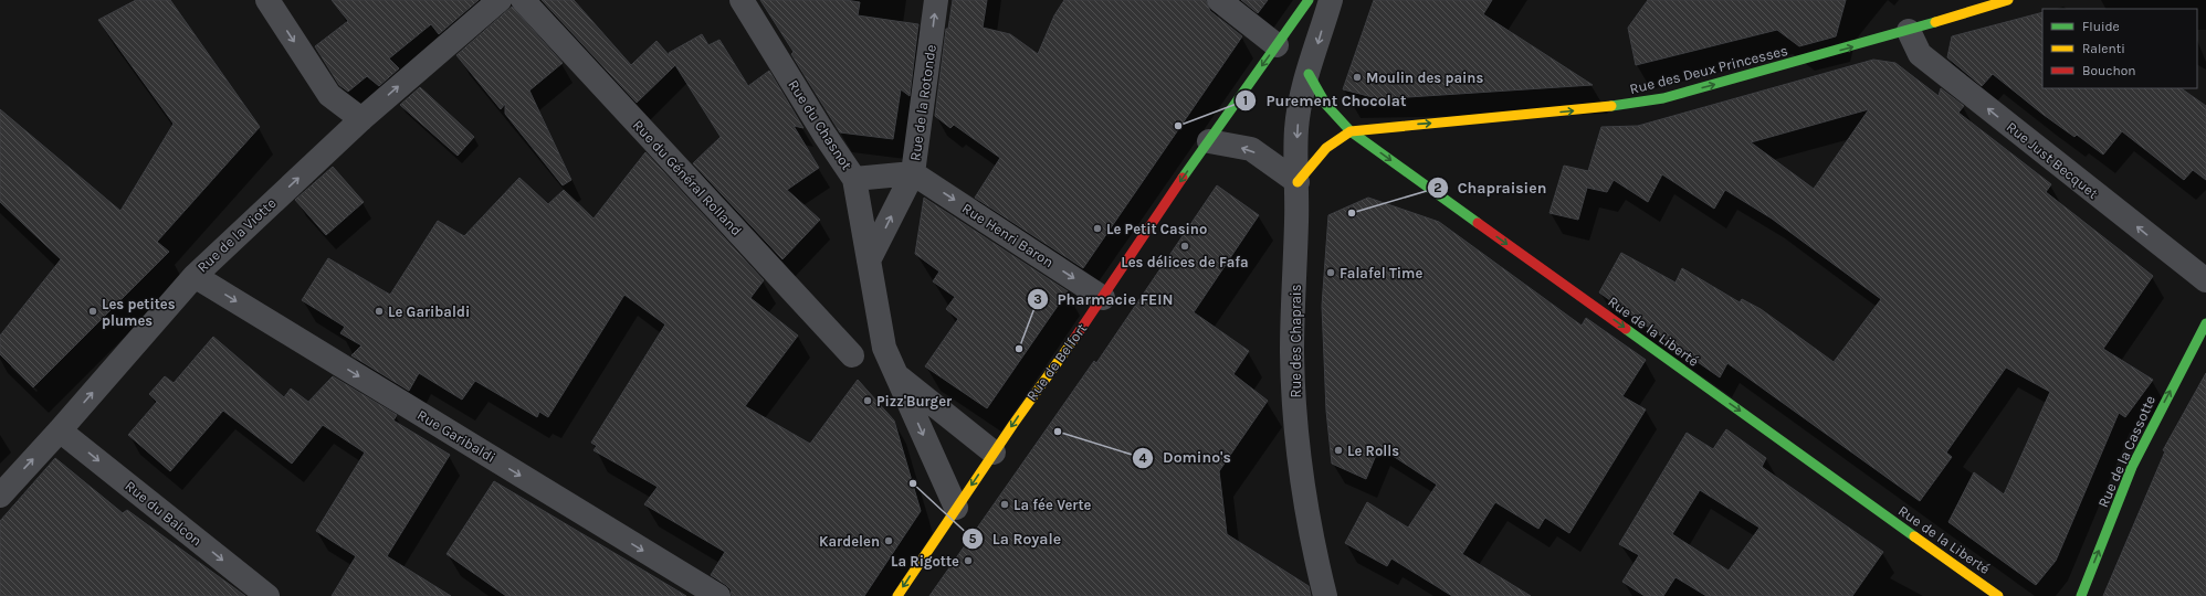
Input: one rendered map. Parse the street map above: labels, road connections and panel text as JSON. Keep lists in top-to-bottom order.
{
  "streets": {
    "street": [
      "Rue des Deux Princesses",
      "Rue de la Rotonde",
      "Rue du Chasnot",
      "Rue Just Becquet",
      "Rue du Général Rolland",
      "Rue de la Viotte",
      "Rue Henri Baron",
      "Rue de la Liberté",
      "Rue des Chaprais",
      "Rue de Belfort",
      "Rue Garibaldi",
      "Rue de la Cassotte",
      "Rue du Balcon"
    ]
  },
  "crossings": [
    ["Rue des Deux Princesses", "Rue Just Becquet"],
    ["Rue des Deux Princesses", "Rue de la Liberté"],
    ["Rue des Deux Princesses", "Rue des Chaprais"],
    ["Rue de la Rotonde", "Rue du Chasnot"],
    ["Rue de la Rotonde", "Rue Henri Baron"],
    ["Rue du Chasnot", "Rue de Belfort"],
    ["Rue de la Viotte", "Rue Garibaldi"],
    ["Rue de la Viotte", "Rue du Balcon"],
    ["Rue Henri Baron", "Rue de Belfort"]
  ],
  "one_way": [
    "Rue des Deux Princesses",
    "Rue de la Rotonde",
    "Rue Just Becquet",
    "Rue de la Viotte",
    "Rue Henri Baron",
    "Rue de la Liberté",
    "Rue de Belfort",
    "Rue Garibaldi",
    "Rue de la Cassotte",
    "Rue du Balcon"
  ],
  "places": [
    "Moulin des pains",
    "Purement Chocolat",
    "Chapraisien",
    "Le Petit Casino",
    "Les délices de Fafa",
    "Falafel Time",
    "Les petites plumes",
    "Le Garibaldi",
    "Pharmacie FEIN",
    "Pizz'Burger",
    "Domino's",
    "Le Rolls",
    "La Royale",
    "La fée Verte",
    "Kardelen",
    "La Rigotte"
  ],
  "legend": ["Fluide", "Ralenti", "Bouchon"]
}
